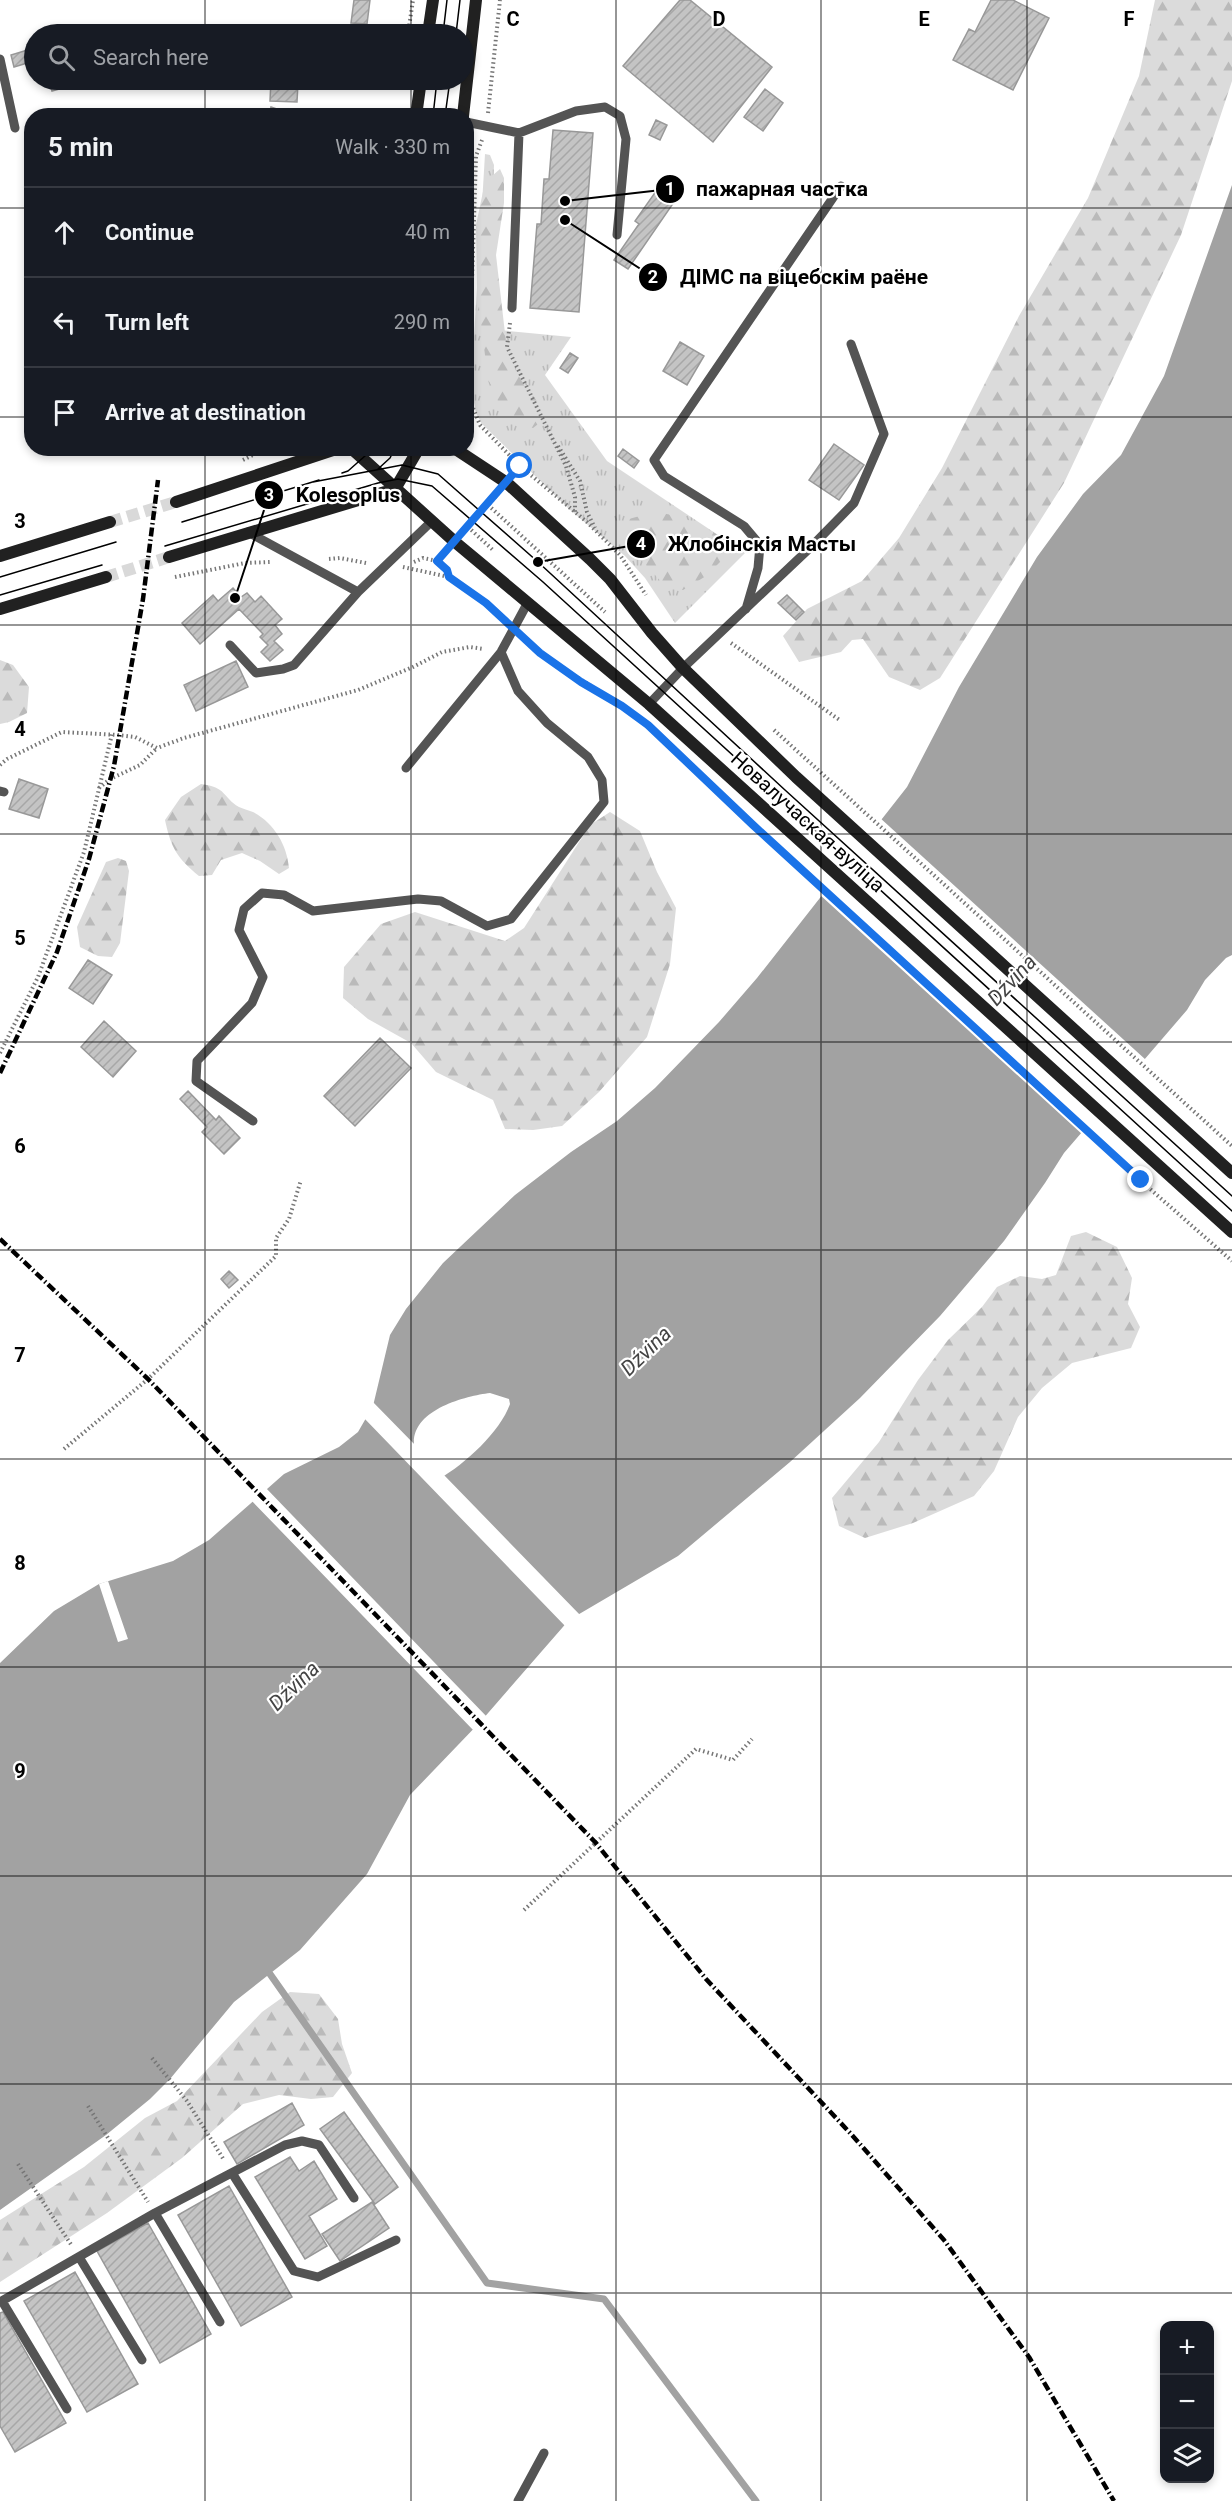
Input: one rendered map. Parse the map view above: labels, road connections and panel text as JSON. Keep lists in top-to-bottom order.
{
  "streets": {
    "main road": ["Новалучаская вуліца"]
  },
  "water": ["Dźvina"],
  "places": [
    "пажарная частка",
    "ДІМС па віцебскім раёне",
    "Жлобінскія Масты",
    "Kolesoplus"
  ],
  "page": {
    "search": "Search here",
    "heading": ["5 min", "Walk · 330 m"],
    "list": [
      ["Continue", "40 m"],
      ["Turn left", "290 m"],
      "Arrive at destination"
    ],
    "map_buttons": ["+", "−"]
  },
  "grid": {
    "columns": [
      "C",
      "D",
      "E",
      "F"
    ],
    "rows": [
      "3",
      "4",
      "5",
      "6",
      "7",
      "8",
      "9"
    ]
  }
}
